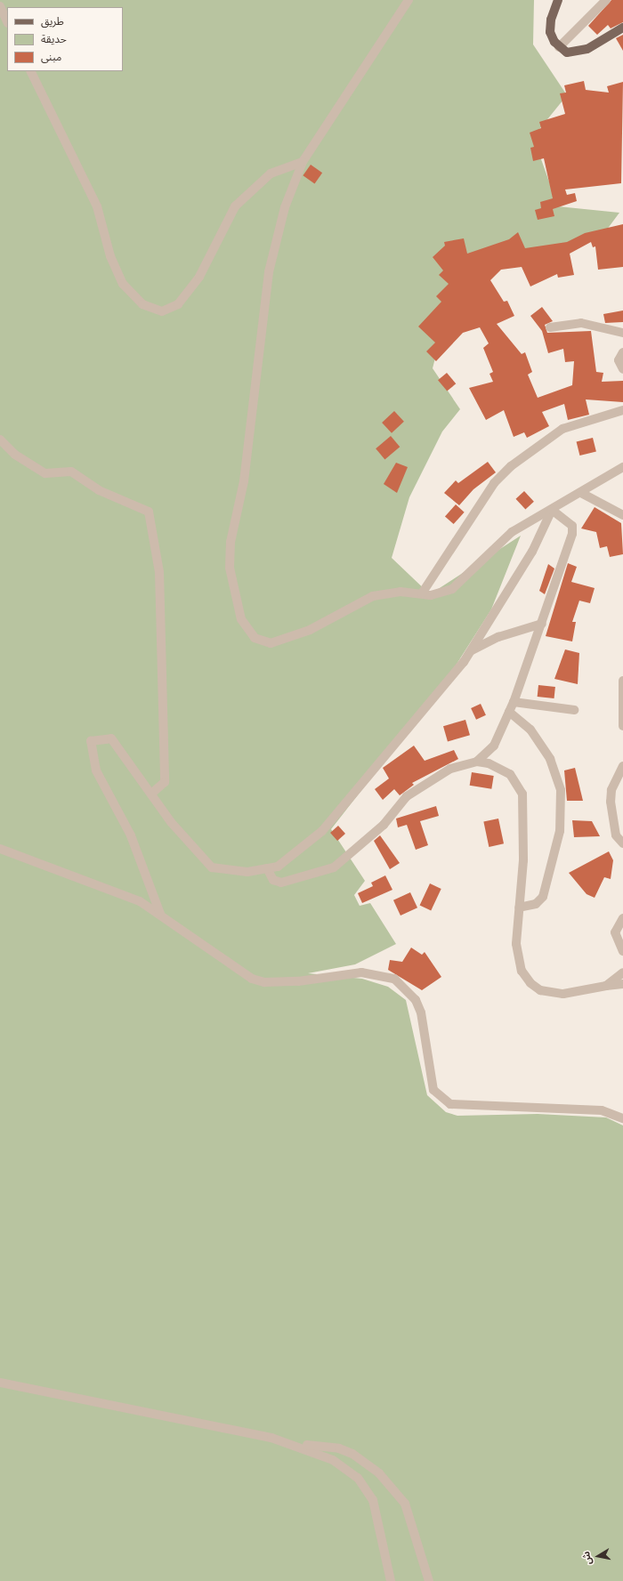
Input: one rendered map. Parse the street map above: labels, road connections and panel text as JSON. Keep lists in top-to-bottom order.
{
  "legend": ["طريق", "حديقة", "مبنى"],
  "north": "left"
}
